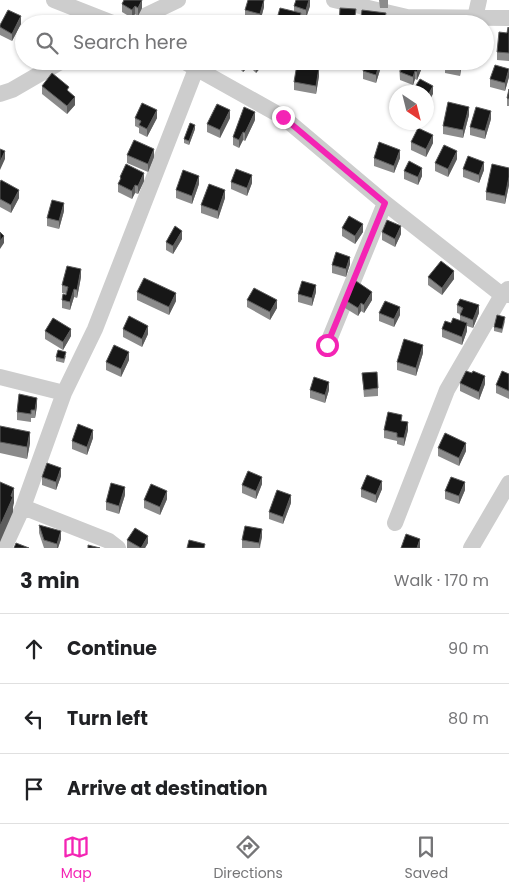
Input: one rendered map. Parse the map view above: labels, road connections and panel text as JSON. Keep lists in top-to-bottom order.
{
  "north": "bottom right",
  "page": {
    "search": "Search here",
    "heading": ["3 min", "Walk · 170 m"],
    "list": [
      ["Continue", "90 m"],
      ["Turn left", "80 m"],
      "Arrive at destination"
    ],
    "nav": ["Map", "Directions", "Saved"]
  }
}
